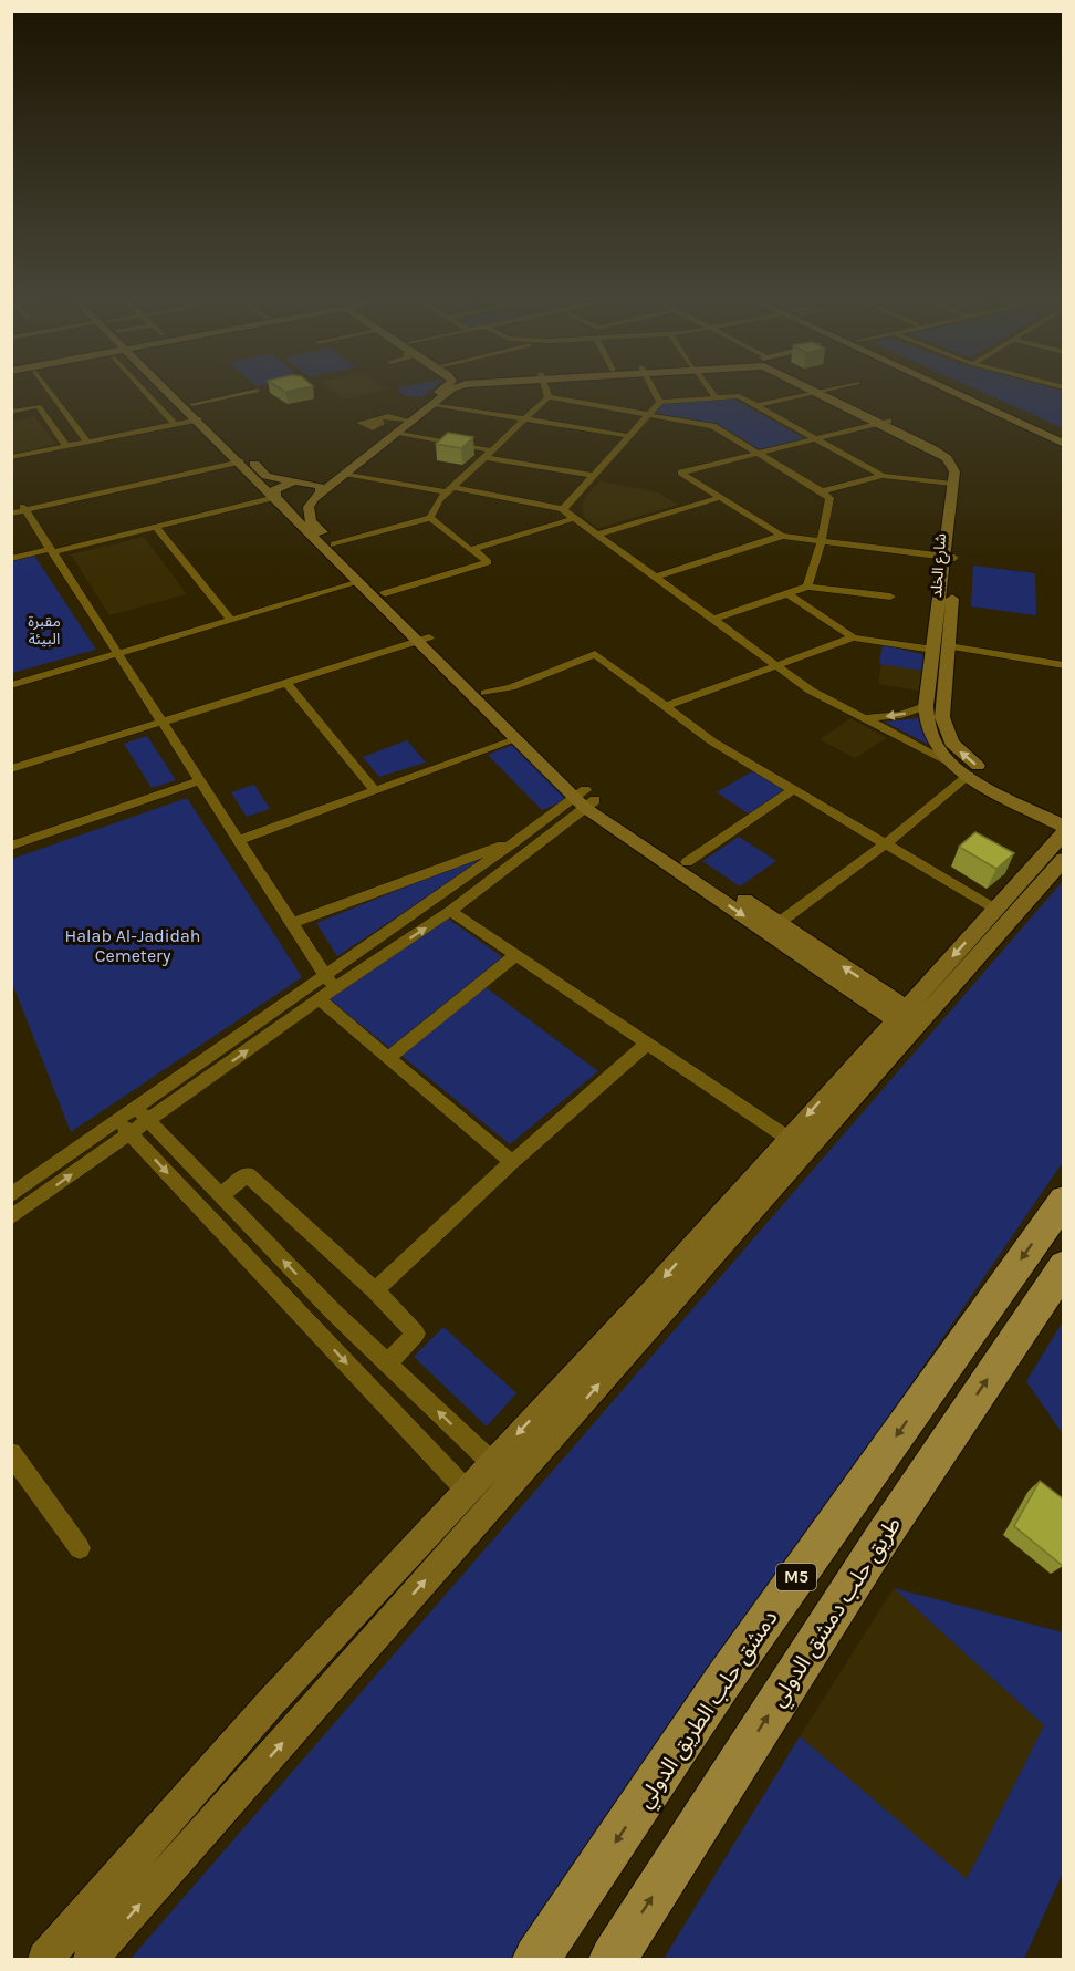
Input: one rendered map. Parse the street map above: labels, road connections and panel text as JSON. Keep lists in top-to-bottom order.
{
  "streets": {
    "highway": ["M5", "طريق حلب دمشق الدولي", "دمشق حلب الطريق الدولي"],
    "street": ["شارع الخلد"]
  },
  "one_way": ["طريق حلب دمشق الدولي", "دمشق حلب الطريق الدولي"],
  "parks": ["مقبرة البيئة", "Halab Al-Jadidah Cemetery"]
}
